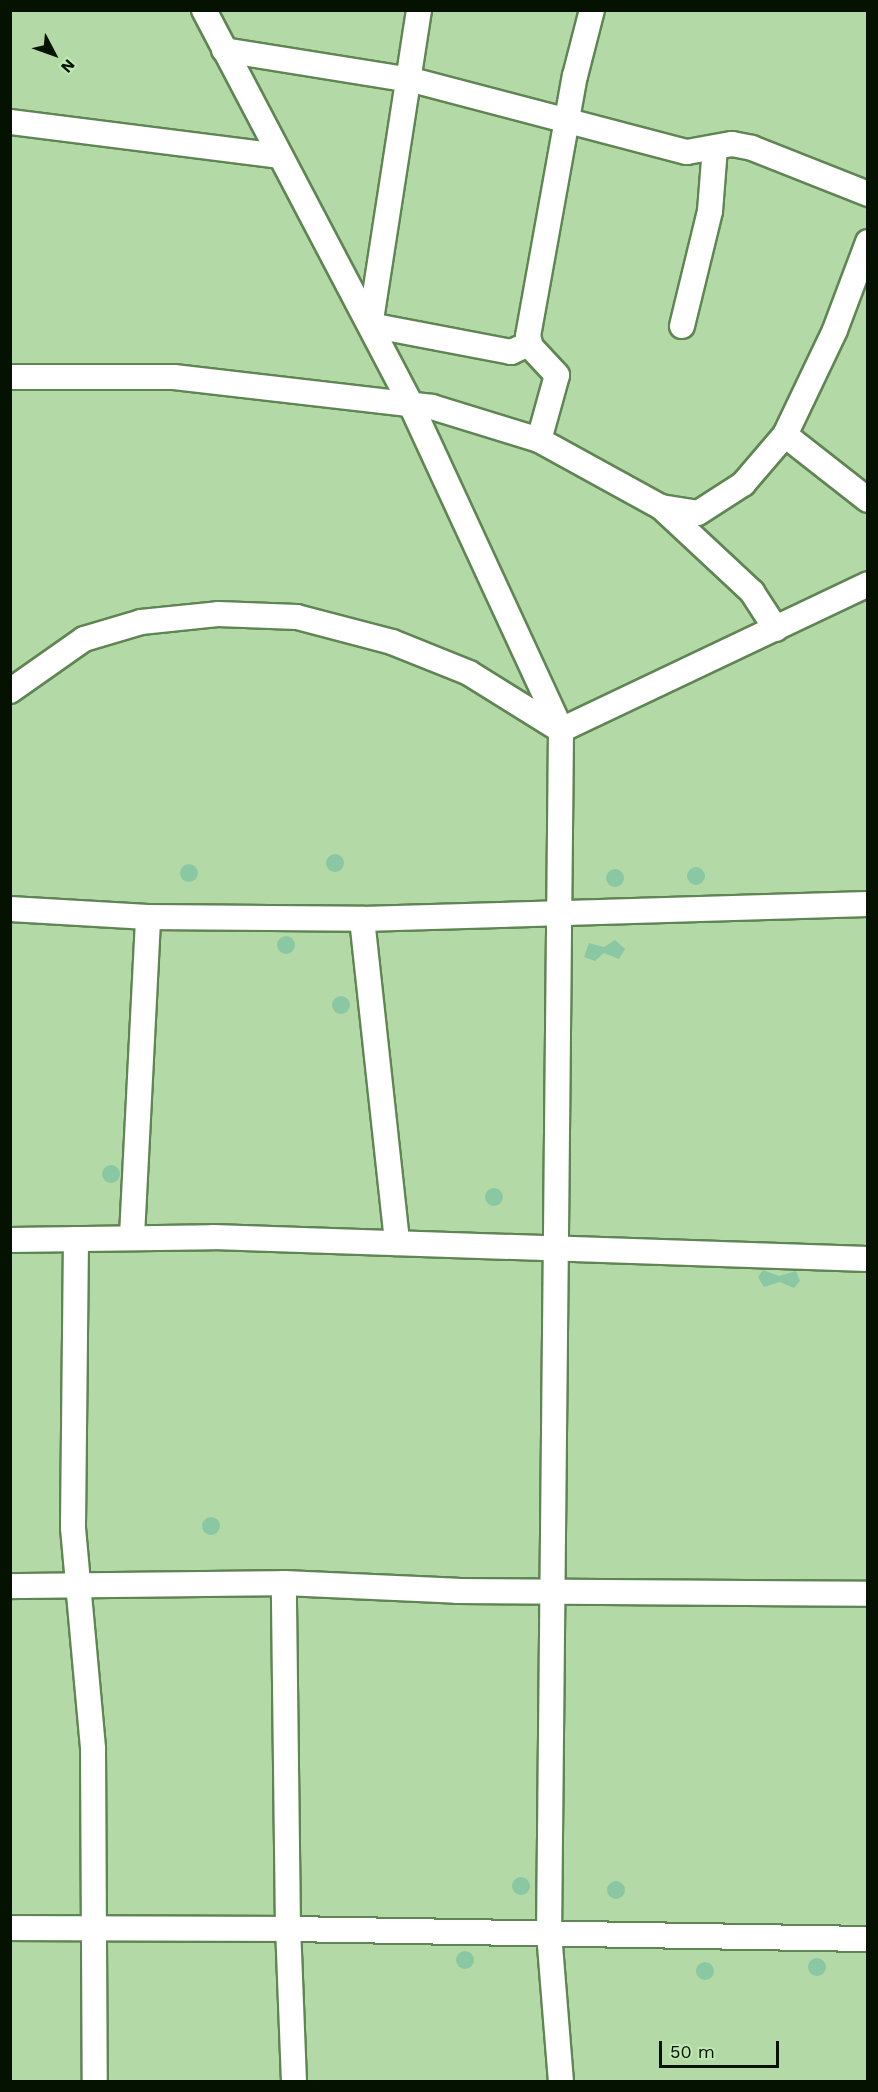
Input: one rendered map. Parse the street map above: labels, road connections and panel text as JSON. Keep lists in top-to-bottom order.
{
  "scale_bar": "50 m",
  "north": "bottom right"
}
